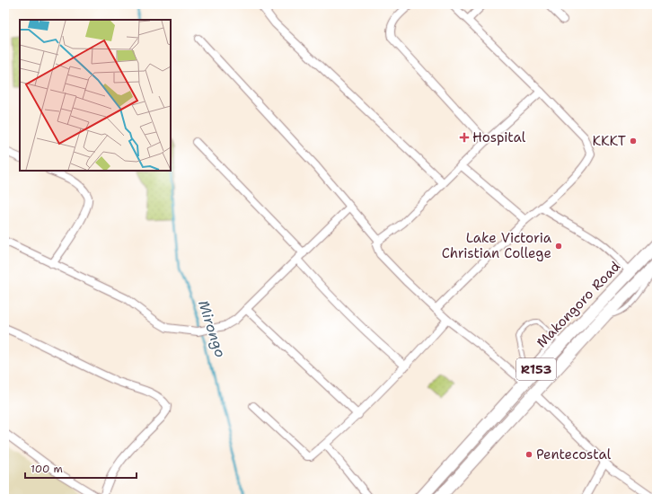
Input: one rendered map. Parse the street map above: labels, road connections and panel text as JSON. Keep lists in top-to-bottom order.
{
  "streets": {
    "main road": ["Makongoro Road", "R153"]
  },
  "water": ["Mirongo"],
  "places": {
    "health": ["Hospital"],
    "other": ["KKKT", "Lake Victoria Christian College", "Pentecostal"]
  },
  "scale_bar": "100 m"
}
